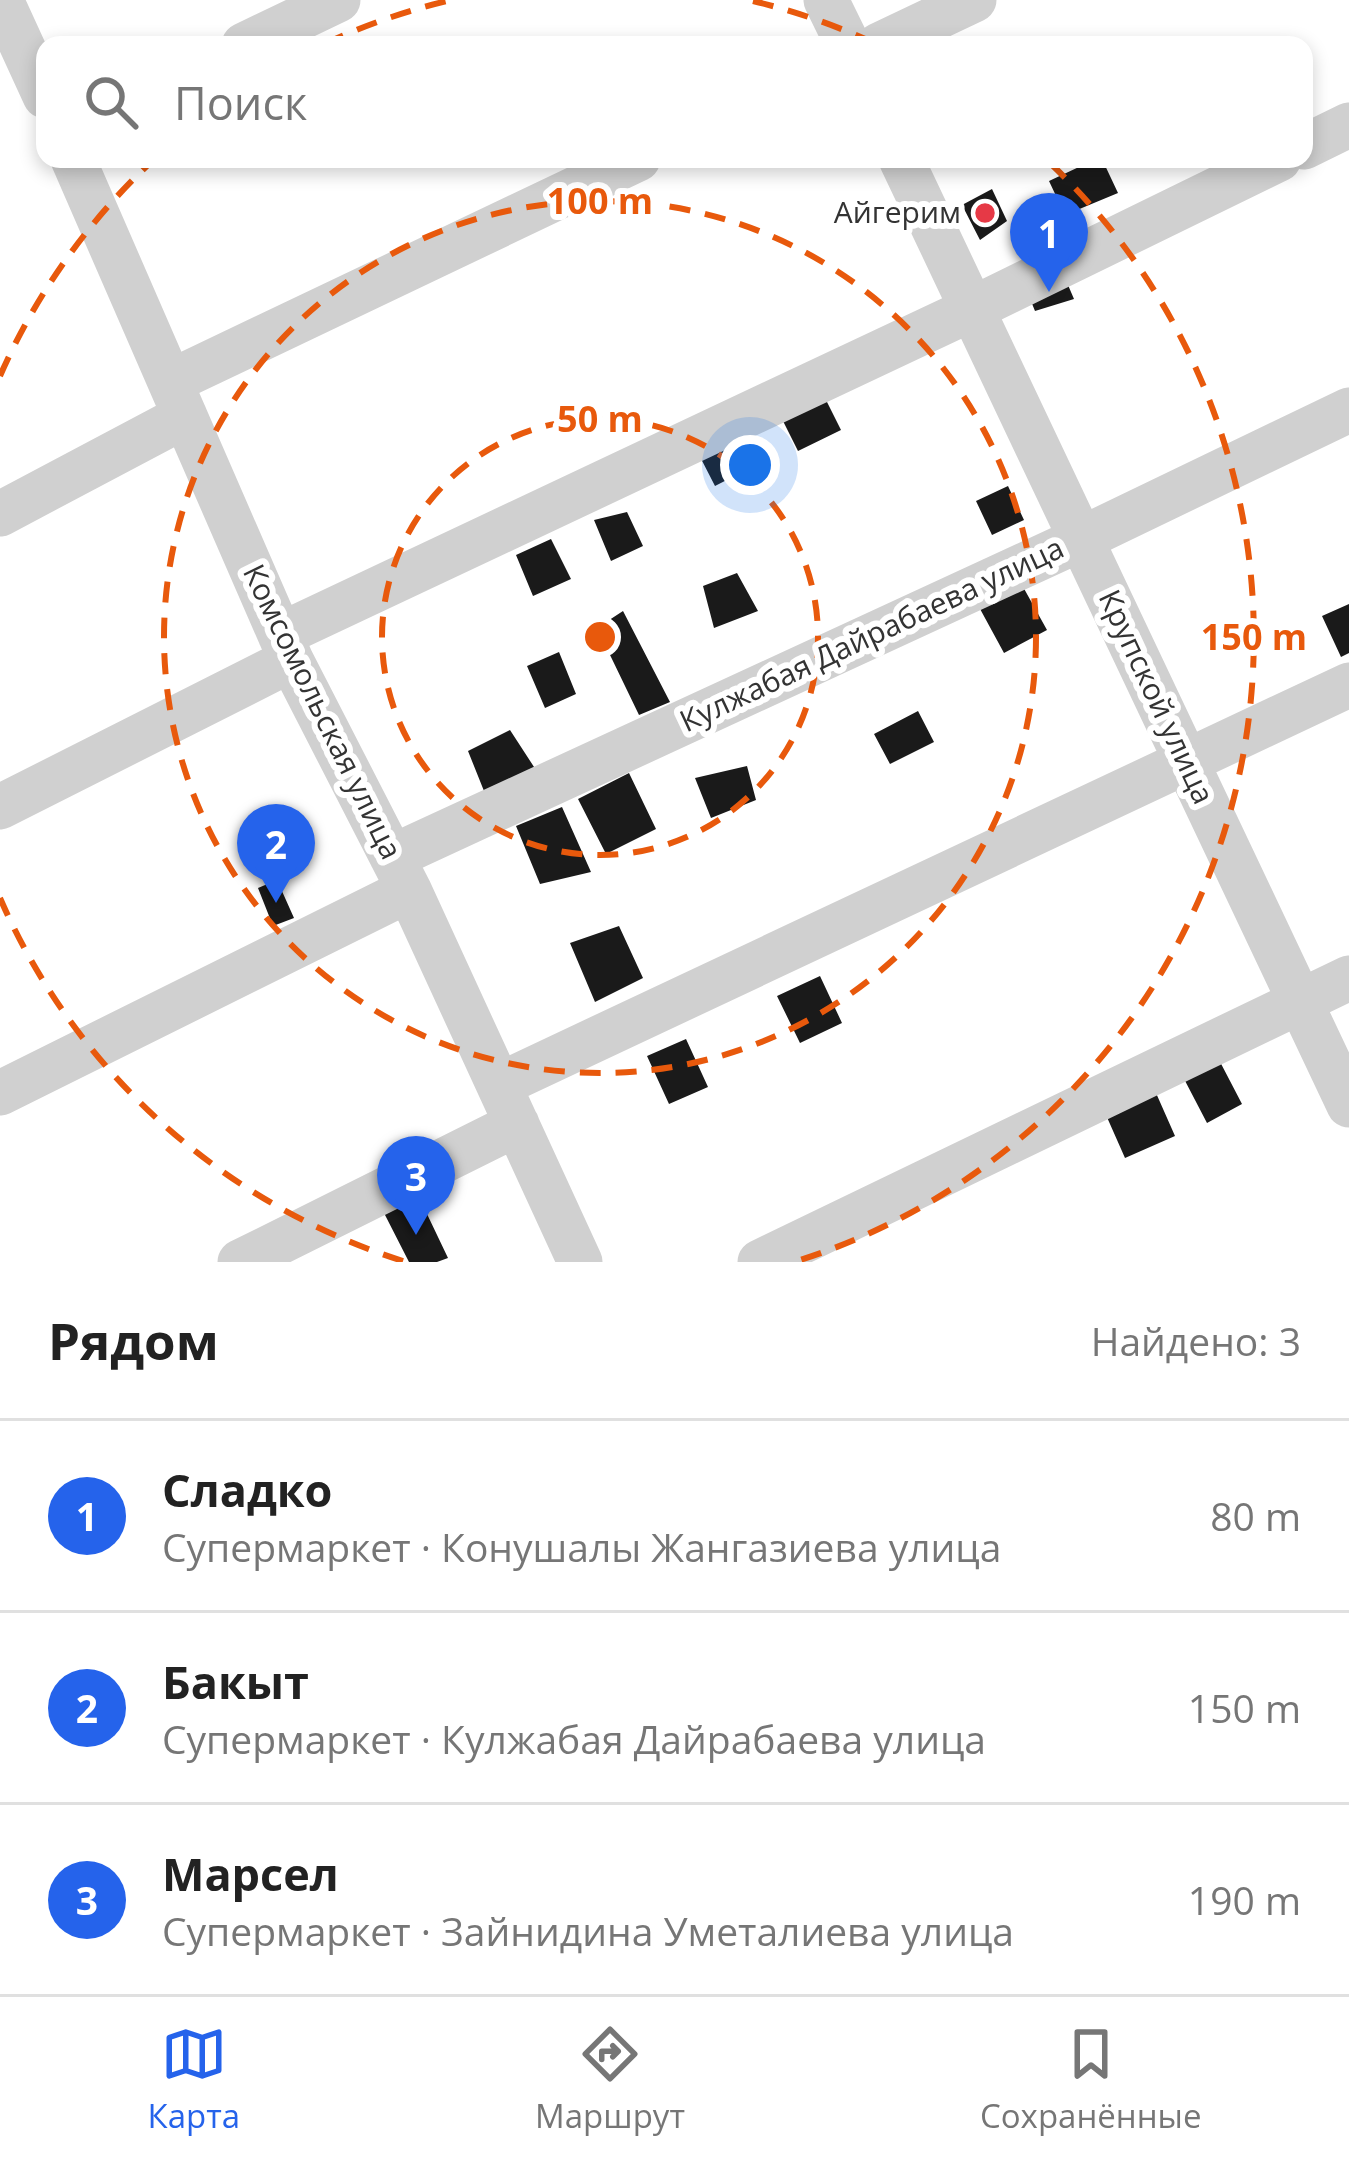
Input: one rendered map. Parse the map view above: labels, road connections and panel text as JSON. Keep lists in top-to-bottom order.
{
  "streets": {
    "street": ["Кулжабая Дайрабаева улица", "Крупской улица", "Комсомольская улица"]
  },
  "crossings": [
    ["Кулжабая Дайрабаева улица", "Крупской улица"],
    ["Кулжабая Дайрабаева улица", "Комсомольская улица"]
  ],
  "places": ["Айгерим"],
  "page": {
    "search": "Поиск",
    "pins": ["1", "2", "3"],
    "heading": ["Рядом", "Найдено: 3"],
    "list": [
      {
        "mark": "1",
        "name": "Сладко",
        "note": "Супермаркет · Конушалы Жангазиева улица",
        "value": "80 m"
      },
      {
        "mark": "2",
        "name": "Бакыт",
        "note": "Супермаркет · Кулжабая Дайрабаева улица",
        "value": "150 m"
      },
      {
        "mark": "3",
        "name": "Марсел",
        "note": "Супермаркет · Зайнидина Уметалиева улица",
        "value": "190 m"
      }
    ],
    "nav": ["Карта", "Маршрут", "Сохранённые"]
  },
  "rings": ["100 m", "50 m", "150 m"]
}
